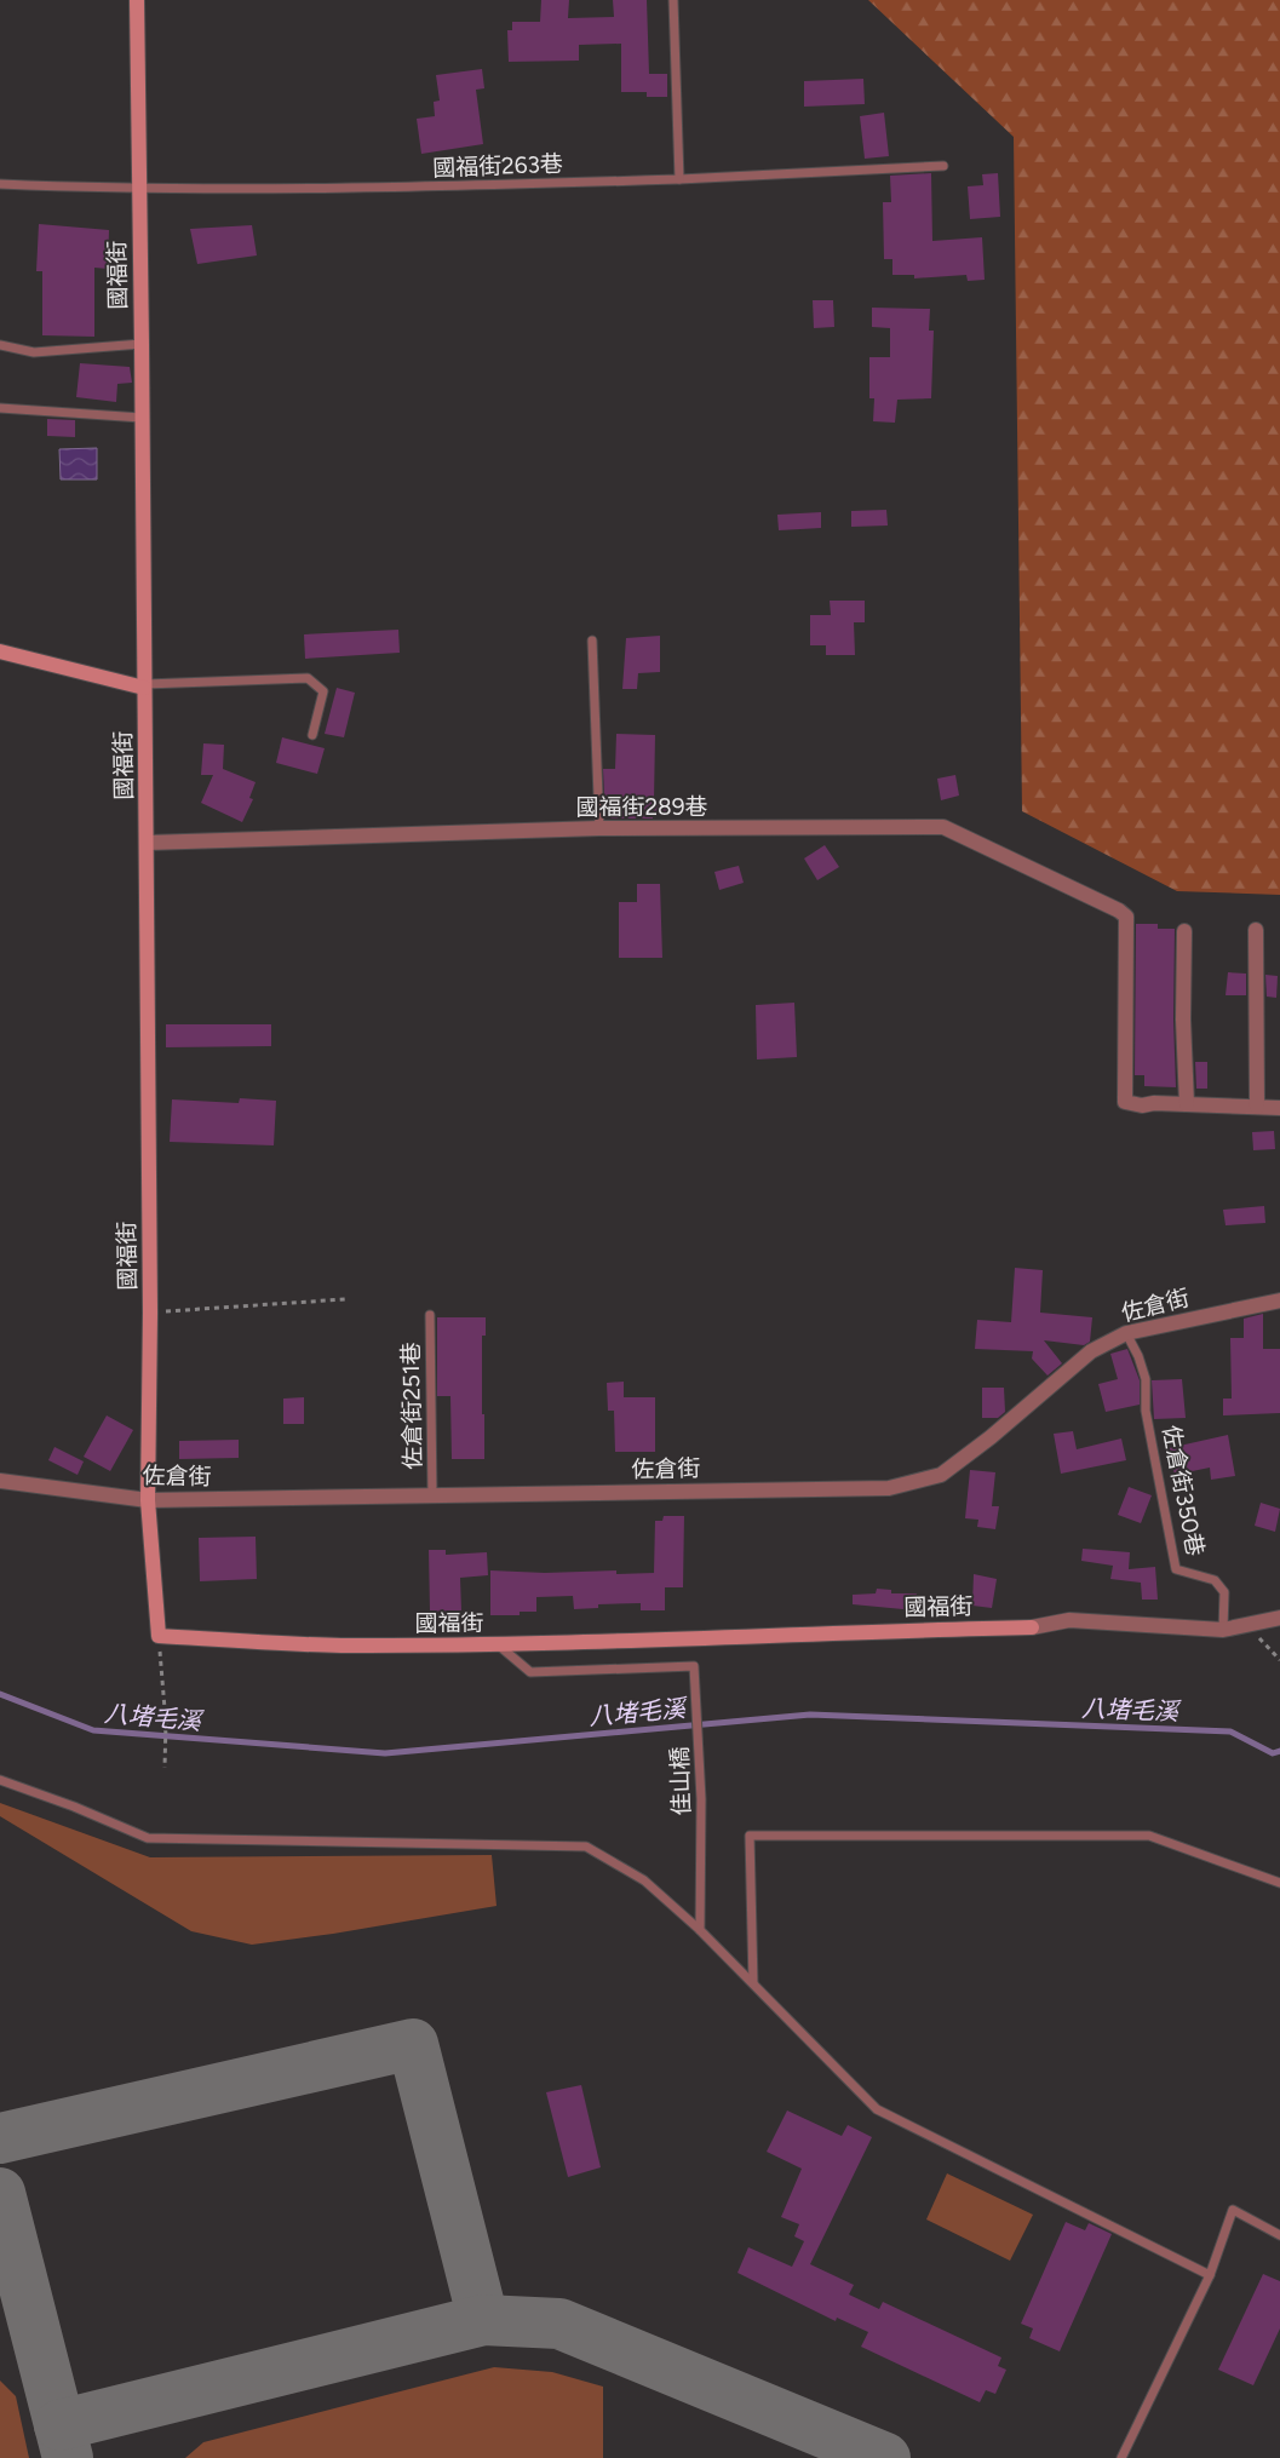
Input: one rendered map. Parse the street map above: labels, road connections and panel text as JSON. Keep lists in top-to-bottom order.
{
  "streets": {
    "street": ["國福街", "國福街289巷", "佐倉街"],
    "lane": [
      "國福街263巷",
      "佐倉街251巷",
      "佐倉街350巷",
      "佳山橋"
    ]
  },
  "crossings": [
    ["國福街263巷", "國福街"],
    ["國福街", "國福街289巷"],
    ["國福街", "佐倉街"],
    ["國福街", "佐倉街350巷"],
    ["國福街", "佳山橋"],
    ["佐倉街", "佐倉街251巷"],
    ["佐倉街", "佐倉街350巷"]
  ],
  "water": ["八堵毛溪"]
}
